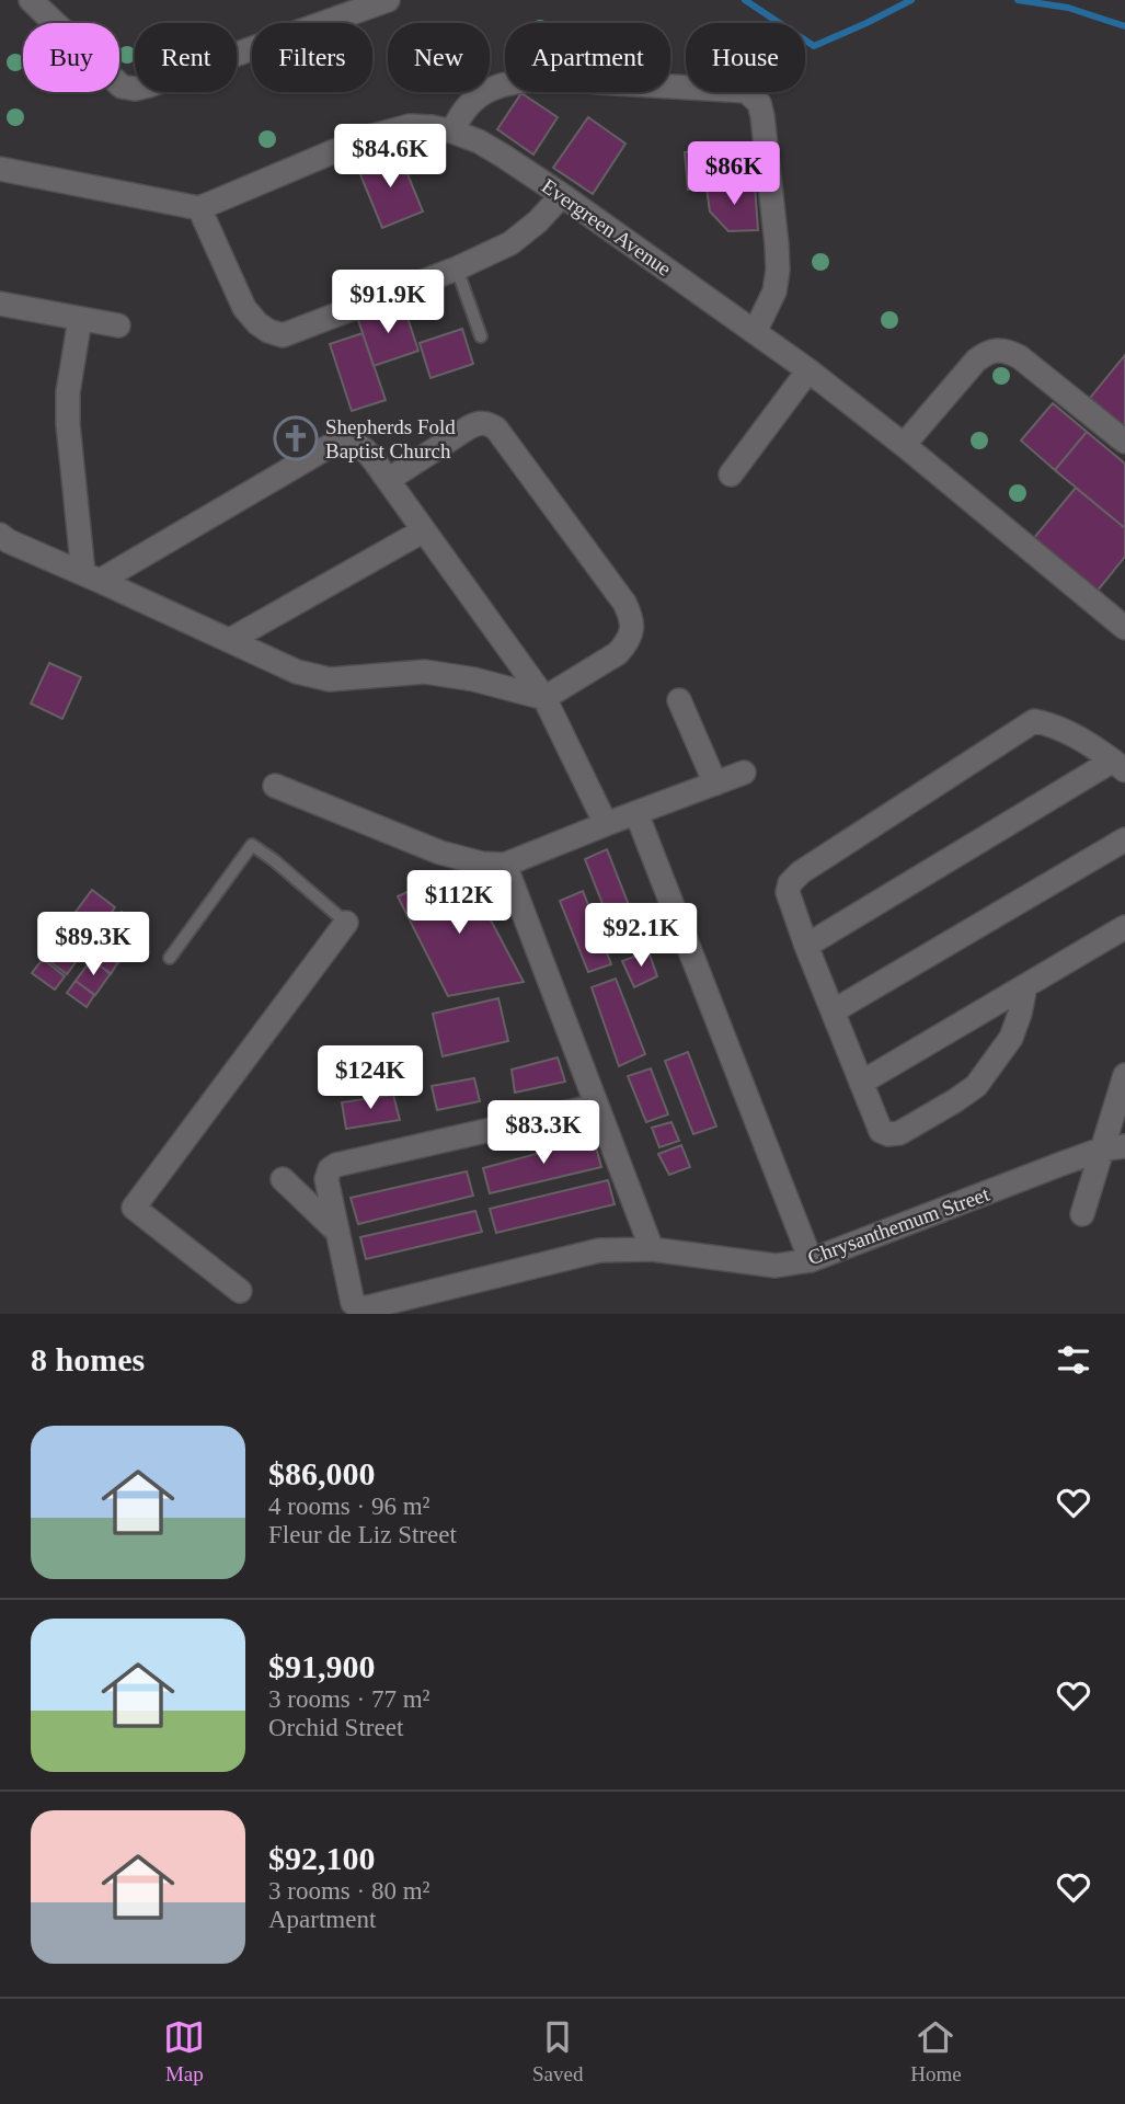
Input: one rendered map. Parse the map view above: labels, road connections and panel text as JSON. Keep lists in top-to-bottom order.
{
  "streets": {
    "street": ["Evergreen Avenue", "Chrysanthemum Street"]
  },
  "places": {
    "church": ["Shepherds Fold Baptist Church"]
  },
  "page": {
    "chip": [
      "Buy",
      "Rent",
      "Filters",
      "New",
      "Apartment",
      "House"
    ],
    "price": [
      "$84.6K",
      "$86K",
      "$91.9K",
      "$112K",
      "$92.1K",
      "$89.3K",
      "$124K",
      "$83.3K"
    ],
    "heading": "8 homes",
    "list": [
      {
        "name": "$86,000",
        "note": "4 rooms · 96 m² · Fleur de Liz Street"
      },
      {
        "name": "$91,900",
        "note": "3 rooms · 77 m² · Orchid Street"
      },
      {
        "name": "$92,100",
        "note": "3 rooms · 80 m² · Apartment"
      }
    ],
    "tabs": ["Map", "Saved", "Home"]
  }
}
